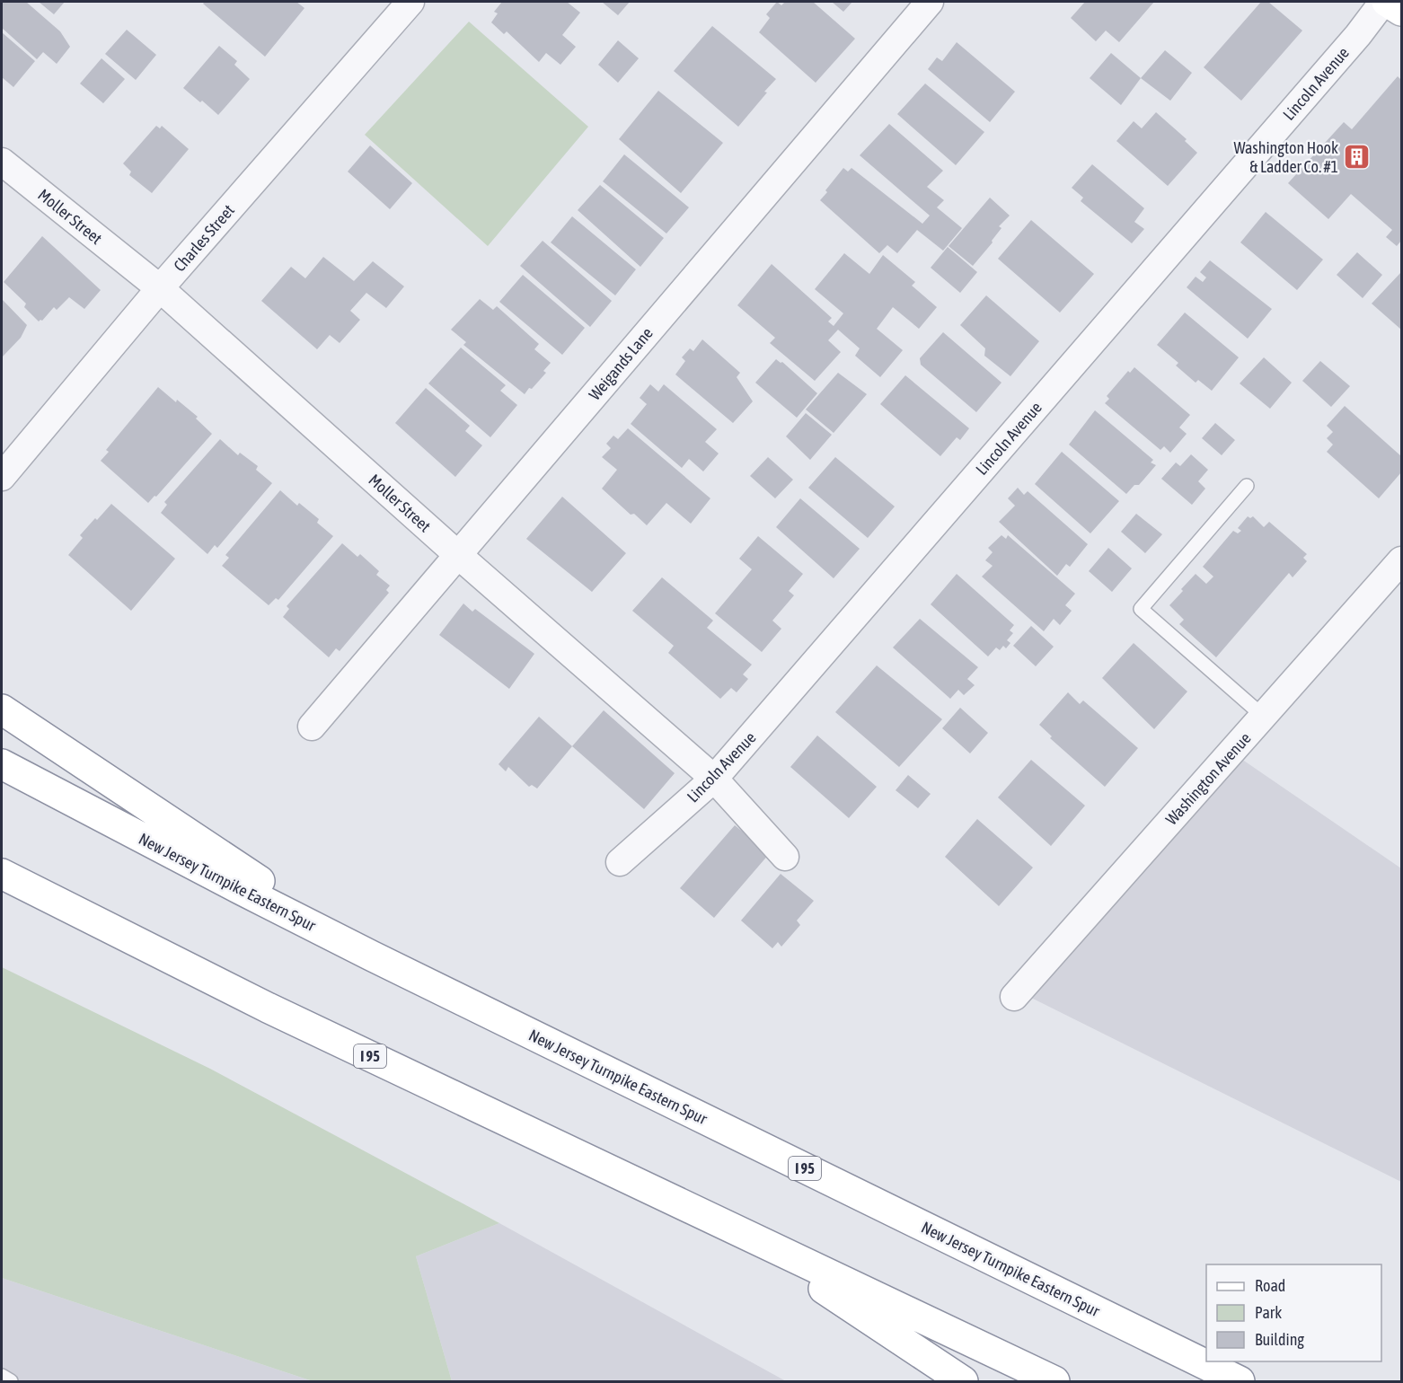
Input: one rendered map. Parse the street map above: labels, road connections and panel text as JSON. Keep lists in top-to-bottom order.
{
  "streets": {
    "main road": ["New Jersey Turnpike Eastern Spur", "I 95"],
    "street": [
      "Lincoln Avenue",
      "Moller Street",
      "Charles Street",
      "Weigands Lane",
      "Washington Avenue"
    ]
  },
  "crossings": [
    ["Lincoln Avenue", "Moller Street"],
    ["Moller Street", "Charles Street"],
    ["Moller Street", "Weigands Lane"]
  ],
  "places": {
    "building": ["Washington Hook & Ladder Co. #1"]
  },
  "legend": ["Road", "Park", "Building"]
}
